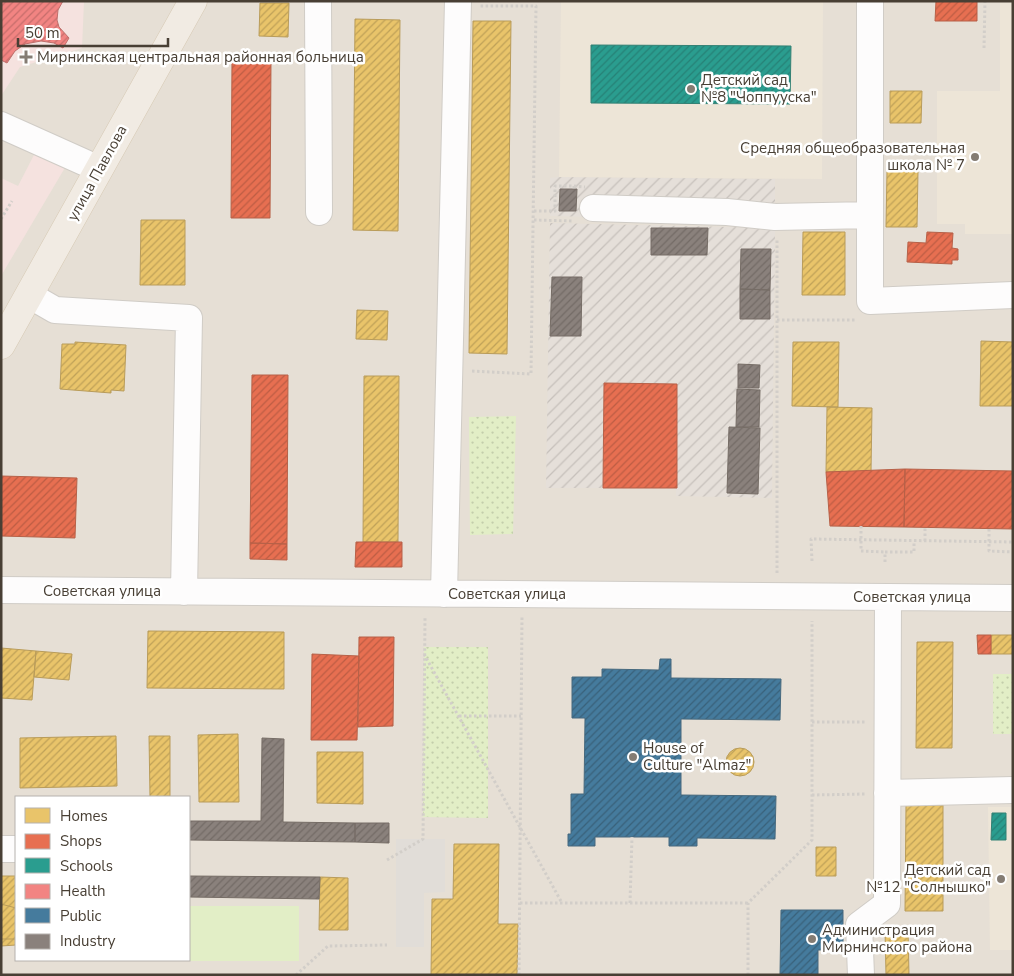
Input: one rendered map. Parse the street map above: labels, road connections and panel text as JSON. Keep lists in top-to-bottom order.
{
  "streets": {
    "main road": ["улица Павлова"],
    "street": ["Советская улица"]
  },
  "places": {
    "health": ["Мирнинская центральная районная больница"],
    "other": [
      "Детский сад №8 \"Чоппууска\"",
      "Cредняя общеобразовательная школа № 7",
      "House of Culture \"Almaz\"",
      "Детский сад №12 \"Солнышко\"",
      "Администрация Мирнинского района"
    ]
  },
  "legend": [
    "Homes",
    "Shops",
    "Schools",
    "Health",
    "Public",
    "Industry"
  ],
  "scale_bar": "50 m"
}
